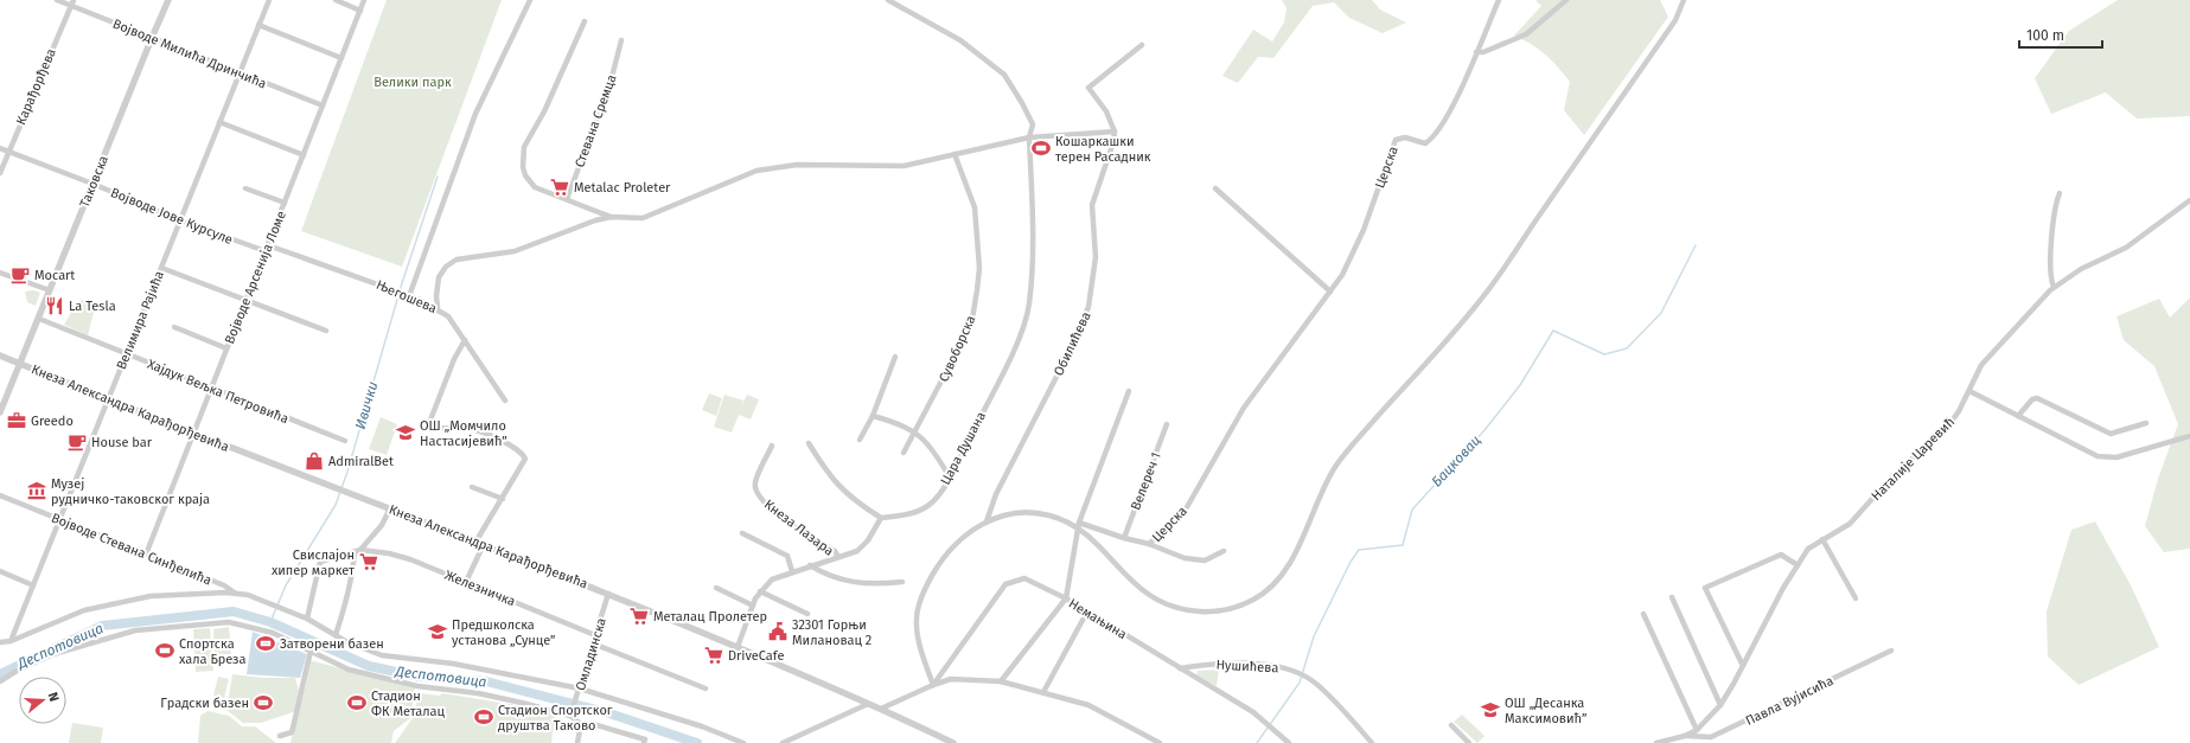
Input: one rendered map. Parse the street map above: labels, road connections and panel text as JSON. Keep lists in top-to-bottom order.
{
  "streets": {
    "street": [
      "Војводе Милића Дринчића",
      "Карађорђева",
      "Стевана Сремца",
      "Церска",
      "Таковска",
      "Војводе Јове Курсуле",
      "Војводе Арсенија Ломе",
      "Његошева",
      "Велимира Рајића",
      "Обилићева",
      "Сувоборска",
      "Хајдук Вељка Петровића",
      "Кнеза Александра Карађорђевића",
      "Цара Душана",
      "Наталије Царевић",
      "Велереч 1",
      "Кнеза Лазара",
      "Војводе Стевана Синђелића",
      "Железничка",
      "Немањина",
      "Омладинска",
      "Нушићева",
      "Павла Вујисића"
    ]
  },
  "crossings": [
    ["Војводе Милића Дринчића", "Карађорђева"],
    ["Војводе Милића Дринчића", "Таковска"],
    ["Војводе Милића Дринчића", "Војводе Арсенија Ломе"],
    ["Војводе Милића Дринчића", "Велимира Рајића"],
    ["Карађорђева", "Војводе Јове Курсуле"],
    ["Таковска", "Војводе Јове Курсуле"],
    ["Таковска", "Хајдук Вељка Петровића"],
    ["Таковска", "Кнеза Александра Карађорђевића"],
    ["Војводе Јове Курсуле", "Војводе Арсенија Ломе"],
    ["Војводе Јове Курсуле", "Велимира Рајића"],
    ["Војводе Арсенија Ломе", "Његошева"],
    ["Војводе Арсенија Ломе", "Хајдук Вељка Петровића"],
    ["Војводе Арсенија Ломе", "Кнеза Александра Карађорђевића"],
    ["Војводе Арсенија Ломе", "Војводе Стевана Синђелића"],
    ["Велимира Рајића", "Хајдук Вељка Петровића"],
    ["Велимира Рајића", "Кнеза Александра Карађорђевића"],
    ["Велимира Рајића", "Војводе Стевана Синђелића"],
    ["Кнеза Александра Карађорђевића", "Омладинска"],
    ["Наталије Царевић", "Павла Вујисића"],
    ["Железничка", "Омладинска"],
    ["Немањина", "Нушићева"]
  ],
  "water": ["Ивички", "Бацковац", "Деспотовица"],
  "parks": ["Велики парк"],
  "places": {
    "sports": [
      "Кошаркашки терен Расадник",
      "Затворени базен",
      "Спортска хала Бреза",
      "Градски базен",
      "Стадион ФК Металац",
      "Стадион Спортског друштва Таково"
    ],
    "supermarket": [
      "Metalac Proleter",
      "Свислајон хипер маркет",
      "Металац Пролетер",
      "DriveCafe"
    ],
    "cafe": ["Mocart", "House bar"],
    "restaurant": ["La Tesla"],
    "office": ["Greedo"],
    "school or university": ["ОШ „Момчило Настасијевић”", "Предшколска установа „Сунце”", "ОШ „Десанка Максимовић”"],
    "shop": ["AdmiralBet"],
    "museum": ["Музеј рудничко-таковског краја"],
    "public building": ["32301 Горњи Милановац 2"]
  },
  "scale_bar": "100 m",
  "north": "right"
}
